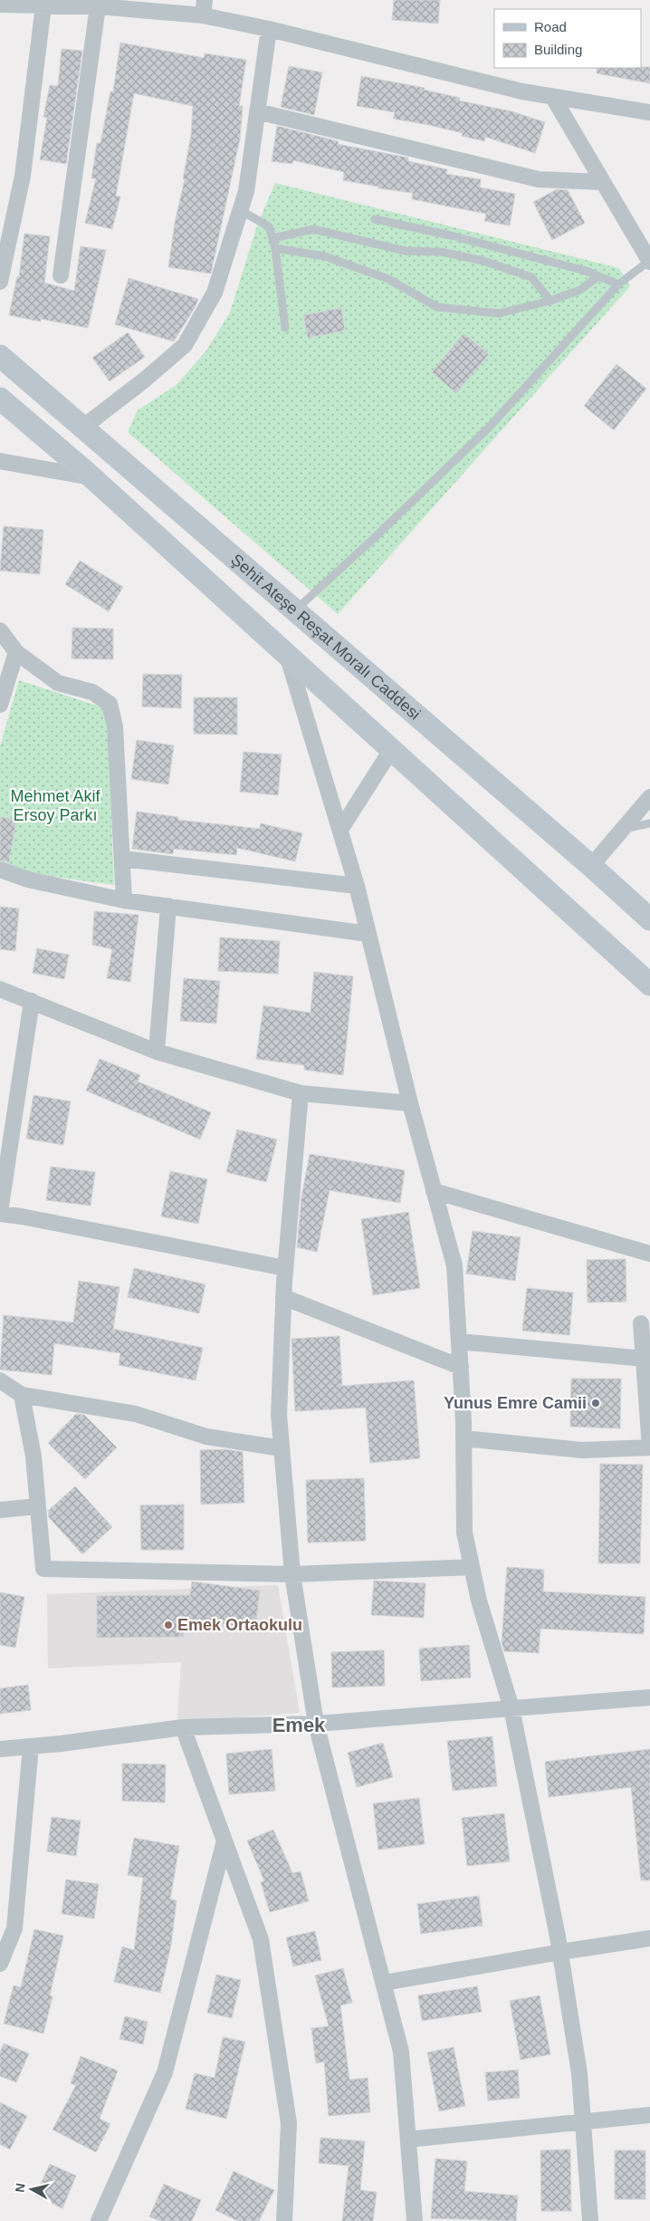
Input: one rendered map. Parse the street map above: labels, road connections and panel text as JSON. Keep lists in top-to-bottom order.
{
  "streets": {
    "main road": ["Şehit Ateşe Reşat Moralı Caddesi"]
  },
  "districts": ["Emek"],
  "parks": ["Mehmet Akif Ersoy Parkı"],
  "places": ["Yunus Emre Camii", "Emek Ortaokulu"],
  "legend": ["Road", "Building"],
  "north": "left"
}
